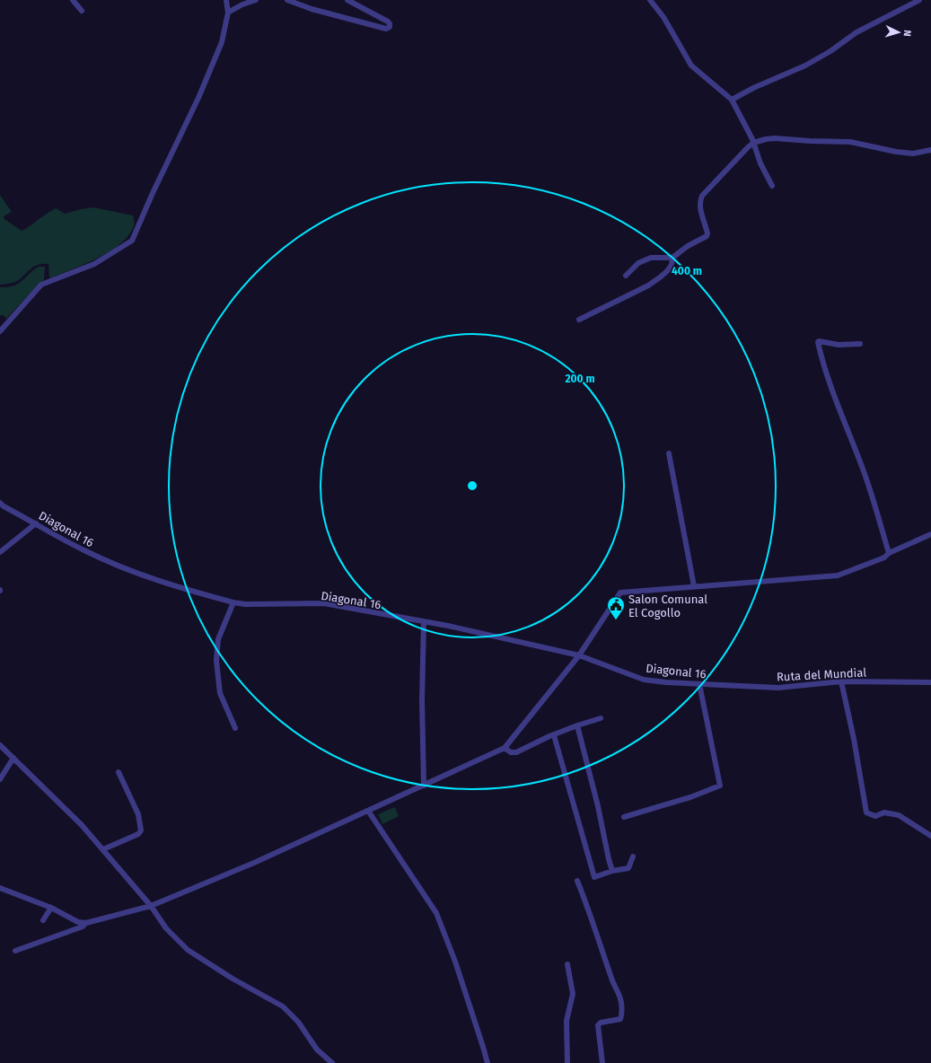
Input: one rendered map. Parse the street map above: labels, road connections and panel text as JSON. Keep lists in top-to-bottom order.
{
  "streets": {
    "street": ["Diagonal 16", "Ruta del Mundial"]
  },
  "crossings": [
    ["Diagonal 16", "Ruta del Mundial"]
  ],
  "places": {
    "public building": ["Salon Comunal El Cogollo"]
  },
  "north": "right",
  "rings": ["400 m", "200 m"]
}
